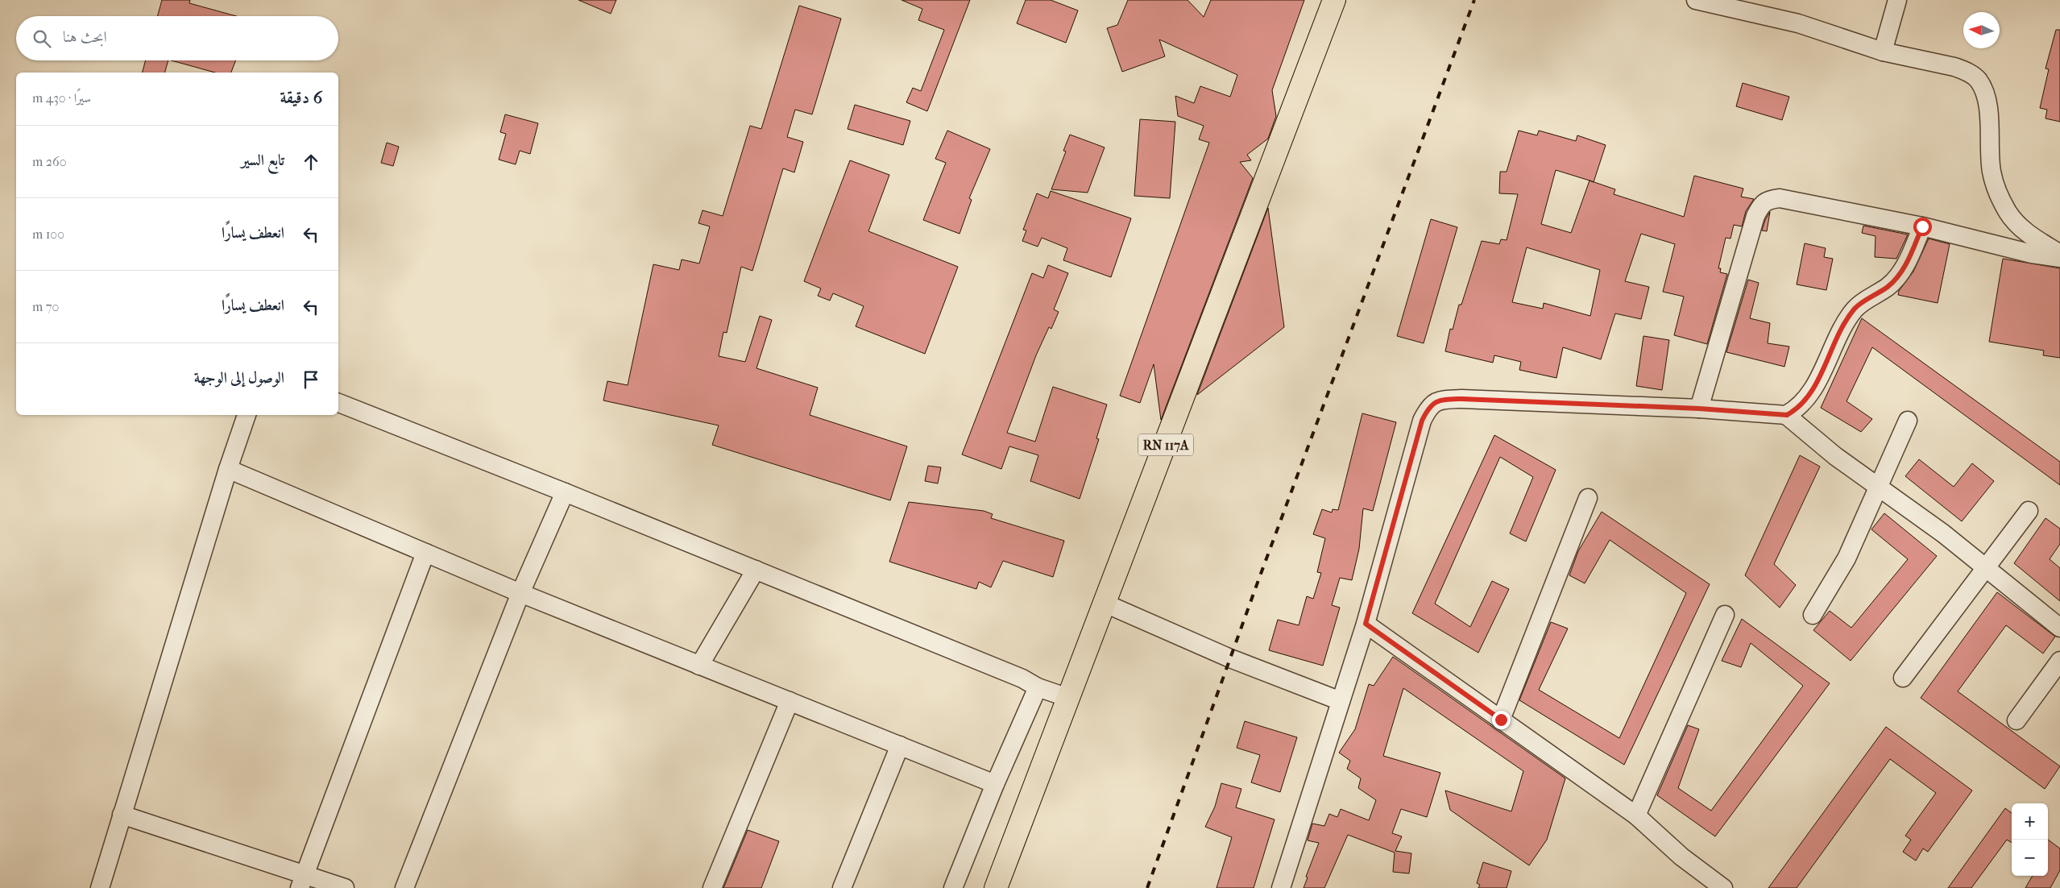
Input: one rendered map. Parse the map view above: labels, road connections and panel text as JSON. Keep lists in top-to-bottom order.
{
  "streets": {
    "main road": ["RN 117A"]
  },
  "north": "left",
  "page": {
    "search": "ابحث هنا",
    "heading": ["6 دقيقة", "سيرًا · 430 m"],
    "list": [
      ["تابع السير", "260 m"],
      ["انعطف يسارًا", "100 m"],
      ["انعطف يسارًا", "70 m"],
      "الوصول إلى الوجهة"
    ],
    "map_buttons": ["+", "−"]
  }
}
